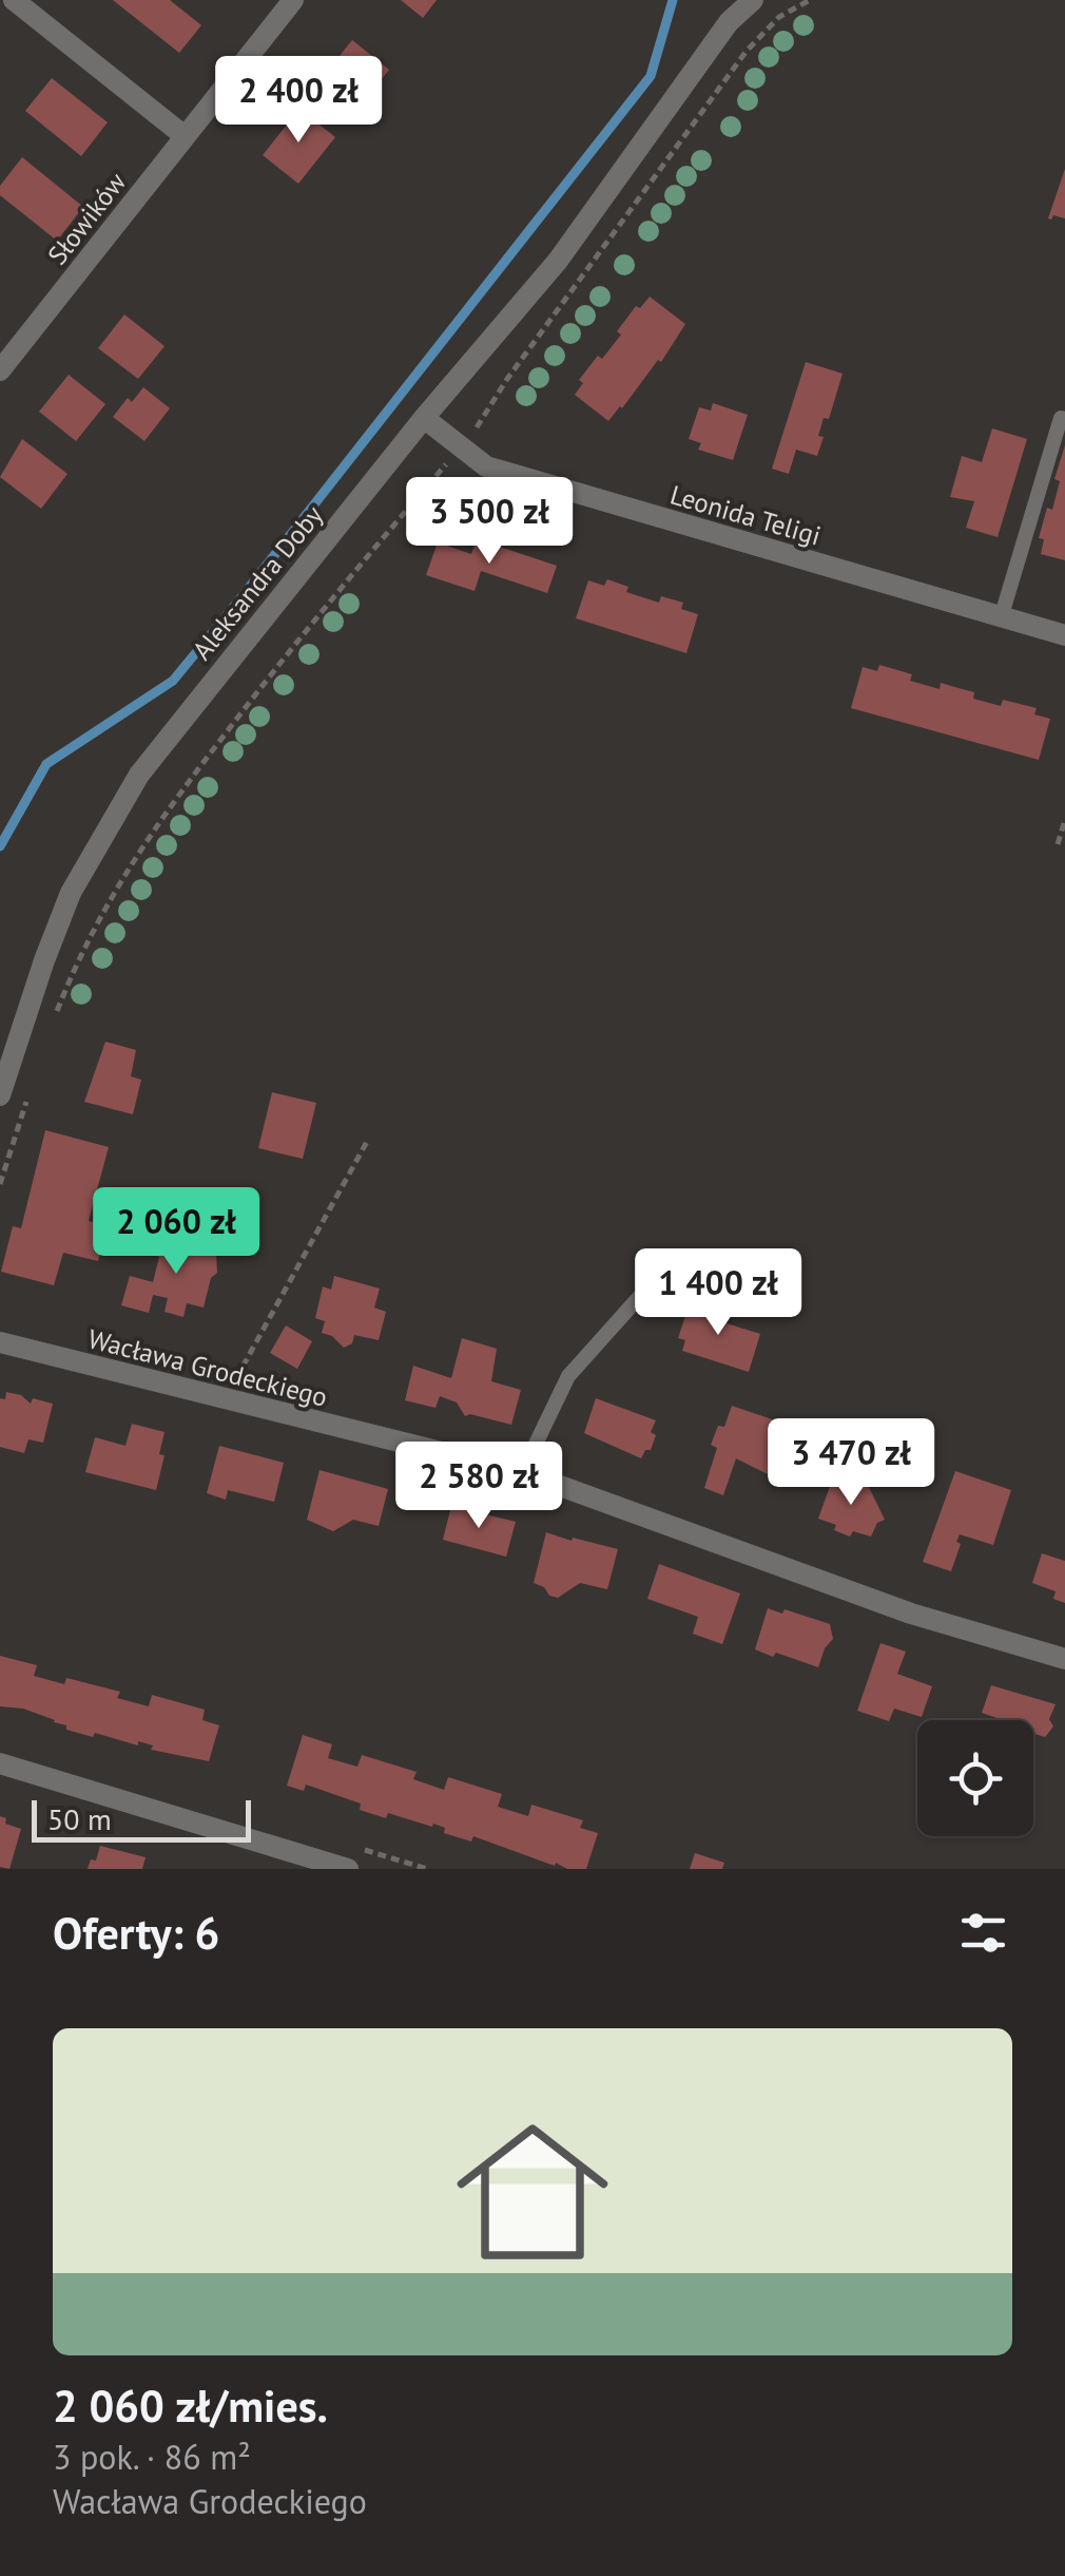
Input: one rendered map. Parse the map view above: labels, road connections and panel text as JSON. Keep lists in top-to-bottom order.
{
  "streets": {
    "street": [
      "Słowików",
      "Leonida Teligi",
      "Aleksandra Doby",
      "Wacława Grodeckiego"
    ]
  },
  "crossings": [
    ["Leonida Teligi", "Aleksandra Doby"]
  ],
  "scale_bar": "50 m",
  "page": {
    "price": [
      "2 400 zł",
      "3 500 zł",
      "2 060 zł",
      "1 400 zł",
      "3 470 zł",
      "2 580 zł"
    ],
    "scale": "50 m",
    "heading": "Oferty: 6",
    "list": [
      {
        "name": "2 060 zł/mies.",
        "note": "3 pok. · 86 m² · Wacława Grodeckiego"
      }
    ]
  }
}
